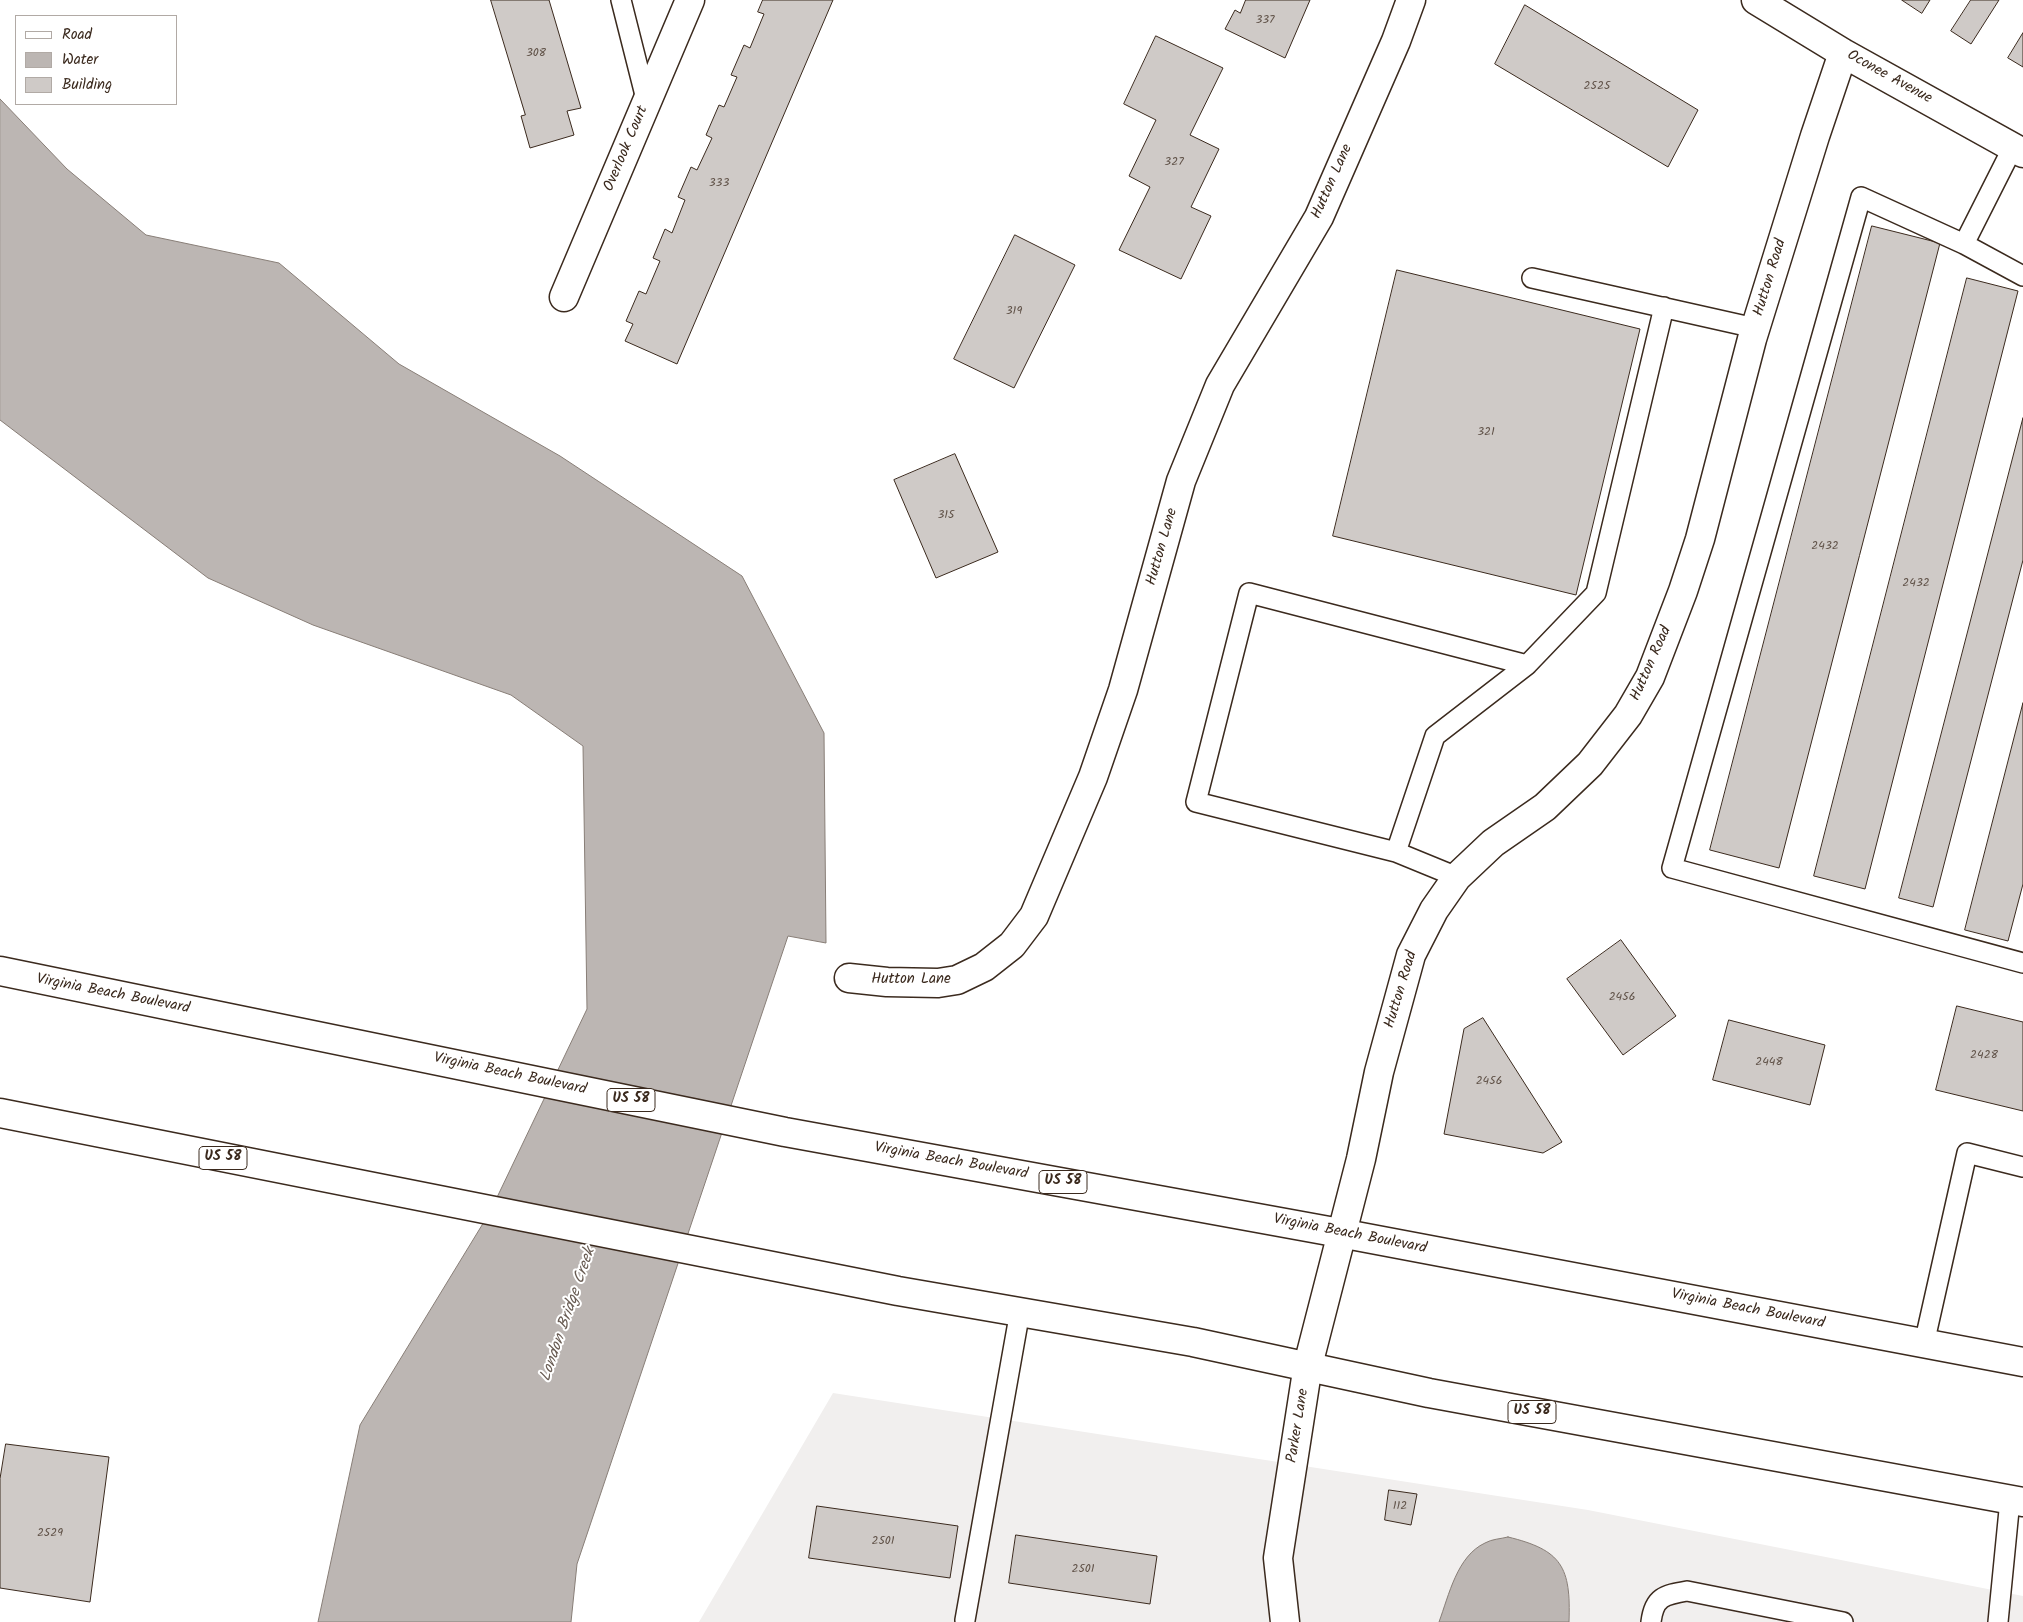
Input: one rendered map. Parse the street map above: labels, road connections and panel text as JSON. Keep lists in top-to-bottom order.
{
  "streets": {
    "main road": [
      "Oconee Avenue",
      "Overlook Court",
      "Hutton Lane",
      "Hutton Road",
      "Virginia Beach Boulevard",
      "US 58",
      "Parker Lane"
    ]
  },
  "crossings": [
    ["Oconee Avenue", "Hutton Road"],
    ["Hutton Road", "Virginia Beach Boulevard"],
    ["Hutton Road", "Parker Lane"],
    ["Virginia Beach Boulevard", "Parker Lane"],
    ["US 58", "Parker Lane"]
  ],
  "water": ["London Bridge Creek"],
  "house_numbers": [
    "337",
    "308",
    "2525",
    "327",
    "333",
    "319",
    "321",
    "315",
    "2432",
    "2432",
    "2456",
    "2428",
    "2448",
    "2456",
    "112",
    "2529",
    "2501",
    "2501"
  ],
  "legend": ["Road", "Water", "Building"]
}
